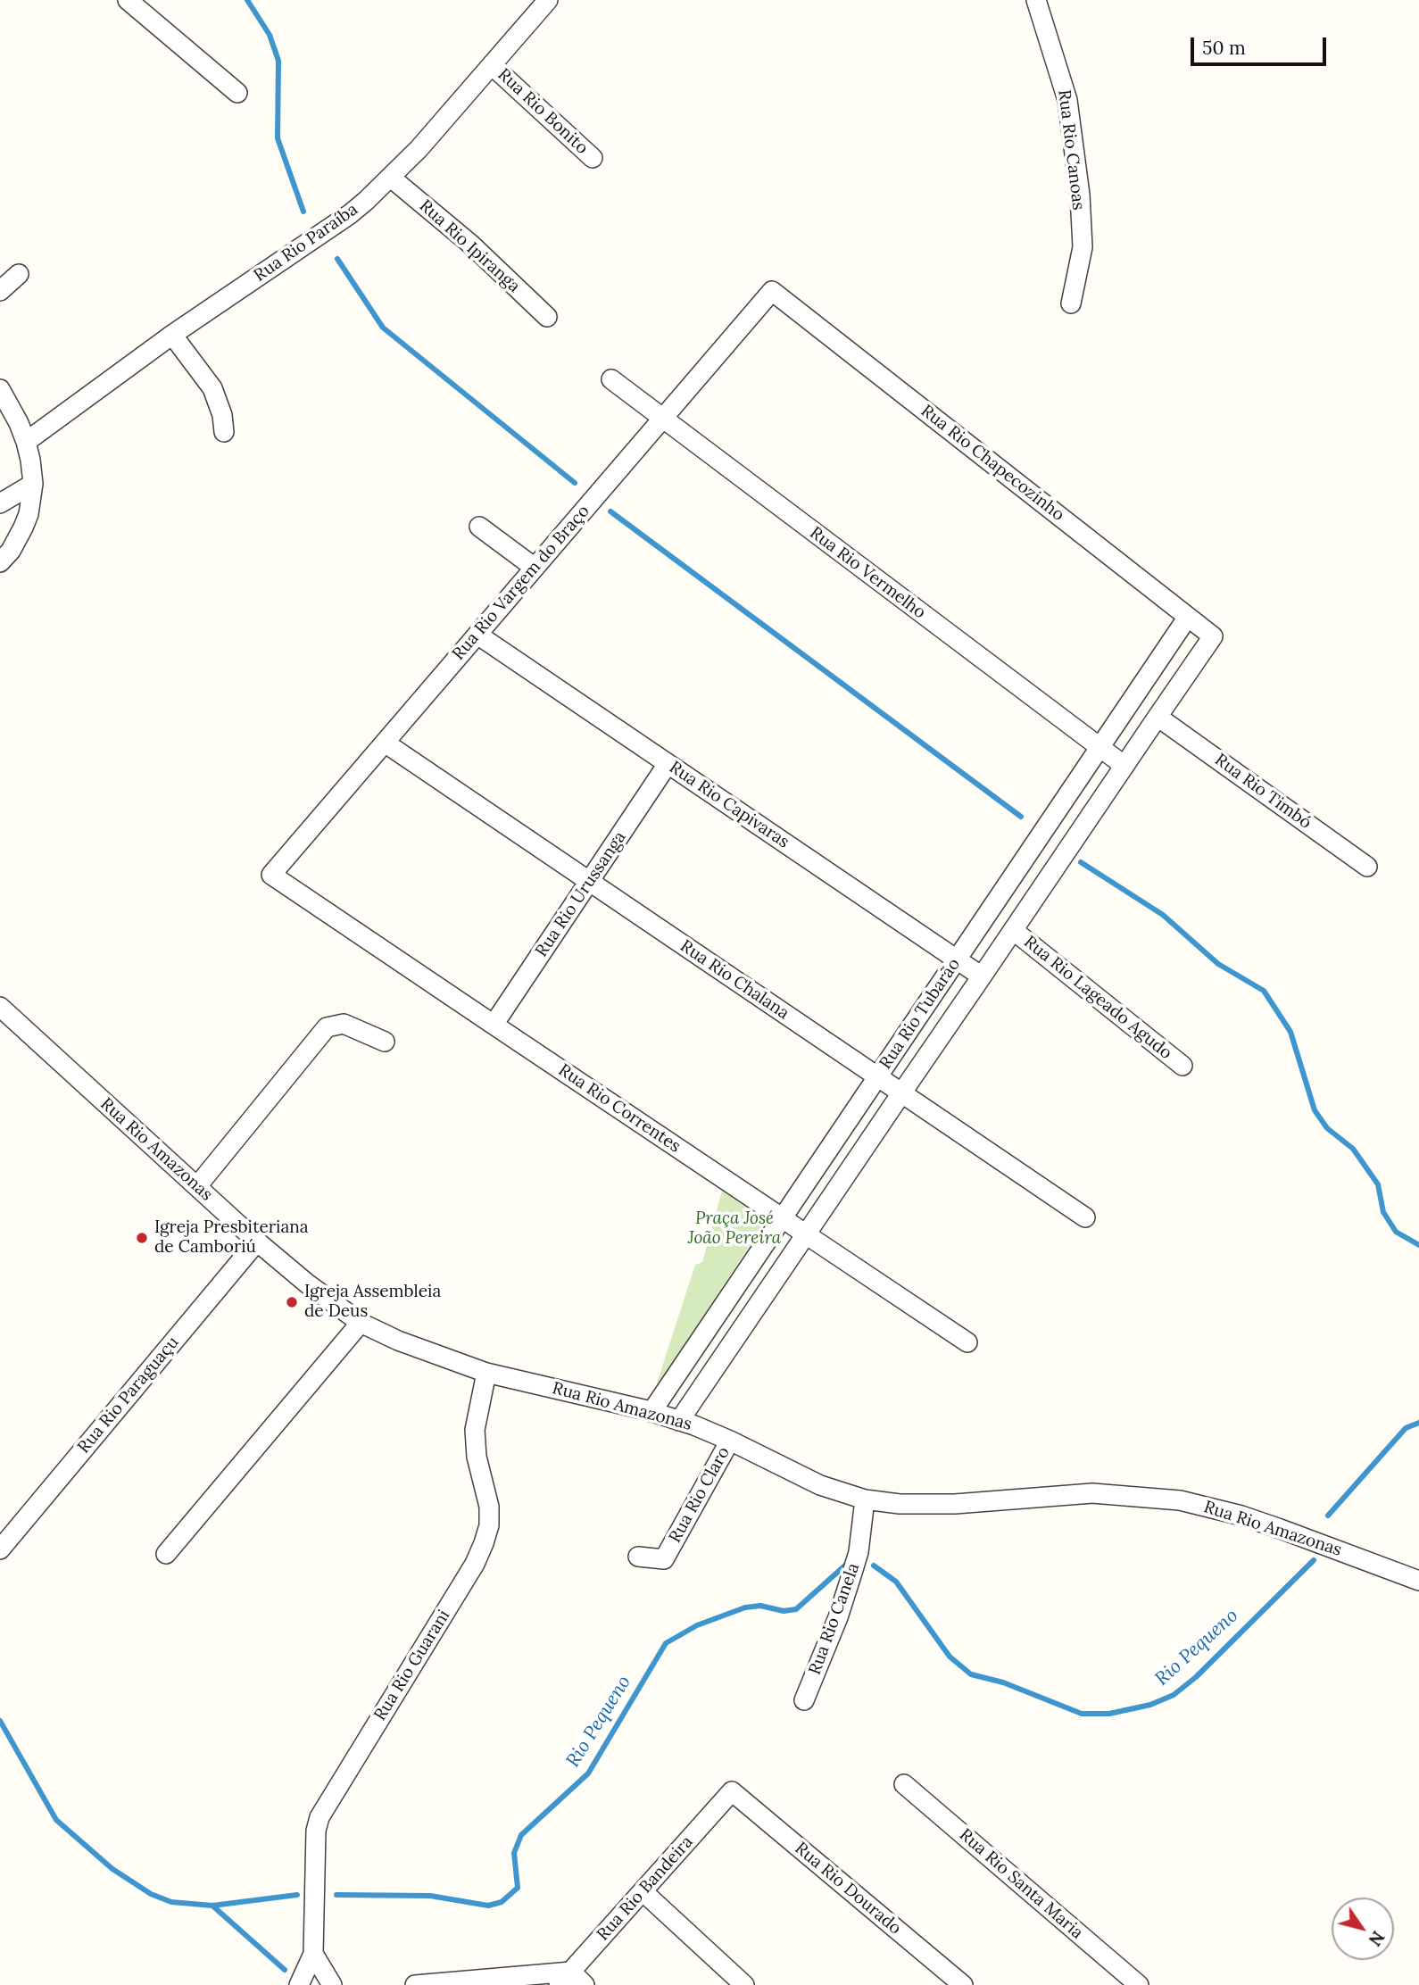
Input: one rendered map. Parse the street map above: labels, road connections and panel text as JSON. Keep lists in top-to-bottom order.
{
  "streets": {
    "street": [
      "Rua Rio Bonito",
      "Rua Rio Canoas",
      "Rua Rio Paraíba",
      "Rua Rio Ipiranga",
      "Rua Rio Chapecozinho",
      "Rua Rio Vermelho",
      "Rua Rio Vargem do Braço",
      "Rua Rio Timbó",
      "Rua Rio Capivaras",
      "Rua Rio Urussanga",
      "Rua Rio Chalana",
      "Rua Rio Lageado Agudo",
      "Rua Rio Tubarão",
      "Rua Rio Correntes",
      "Rua Rio Amazonas",
      "Rua Rio Paraguaçu",
      "Rua Rio Claro",
      "Rua Rio Canela",
      "Rua Rio Guarani",
      "Rua Rio Santa Maria",
      "Rua Rio Bandeira",
      "Rua Rio Dourado"
    ]
  },
  "crossings": [
    ["Rua Rio Bonito", "Rua Rio Paraíba"],
    ["Rua Rio Paraíba", "Rua Rio Ipiranga"],
    ["Rua Rio Chapecozinho", "Rua Rio Vargem do Braço"],
    ["Rua Rio Chapecozinho", "Rua Rio Tubarão"],
    ["Rua Rio Vermelho", "Rua Rio Vargem do Braço"],
    ["Rua Rio Vermelho", "Rua Rio Tubarão"],
    ["Rua Rio Vargem do Braço", "Rua Rio Capivaras"],
    ["Rua Rio Vargem do Braço", "Rua Rio Chalana"],
    ["Rua Rio Vargem do Braço", "Rua Rio Correntes"],
    ["Rua Rio Timbó", "Rua Rio Tubarão"],
    ["Rua Rio Capivaras", "Rua Rio Urussanga"],
    ["Rua Rio Capivaras", "Rua Rio Tubarão"],
    ["Rua Rio Urussanga", "Rua Rio Chalana"],
    ["Rua Rio Urussanga", "Rua Rio Correntes"],
    ["Rua Rio Chalana", "Rua Rio Tubarão"],
    ["Rua Rio Lageado Agudo", "Rua Rio Tubarão"],
    ["Rua Rio Tubarão", "Rua Rio Correntes"],
    ["Rua Rio Tubarão", "Rua Rio Amazonas"],
    ["Rua Rio Amazonas", "Rua Rio Paraguaçu"],
    ["Rua Rio Amazonas", "Rua Rio Claro"],
    ["Rua Rio Amazonas", "Rua Rio Canela"],
    ["Rua Rio Amazonas", "Rua Rio Guarani"],
    ["Rua Rio Bandeira", "Rua Rio Dourado"]
  ],
  "water": ["Rio Pequeno"],
  "parks": ["Praça José João Pereira"],
  "places": ["Igreja Presbiteriana de Camboriú", "Igreja Assembleia de Deus"],
  "scale_bar": "50 m",
  "north": "bottom right"
}
